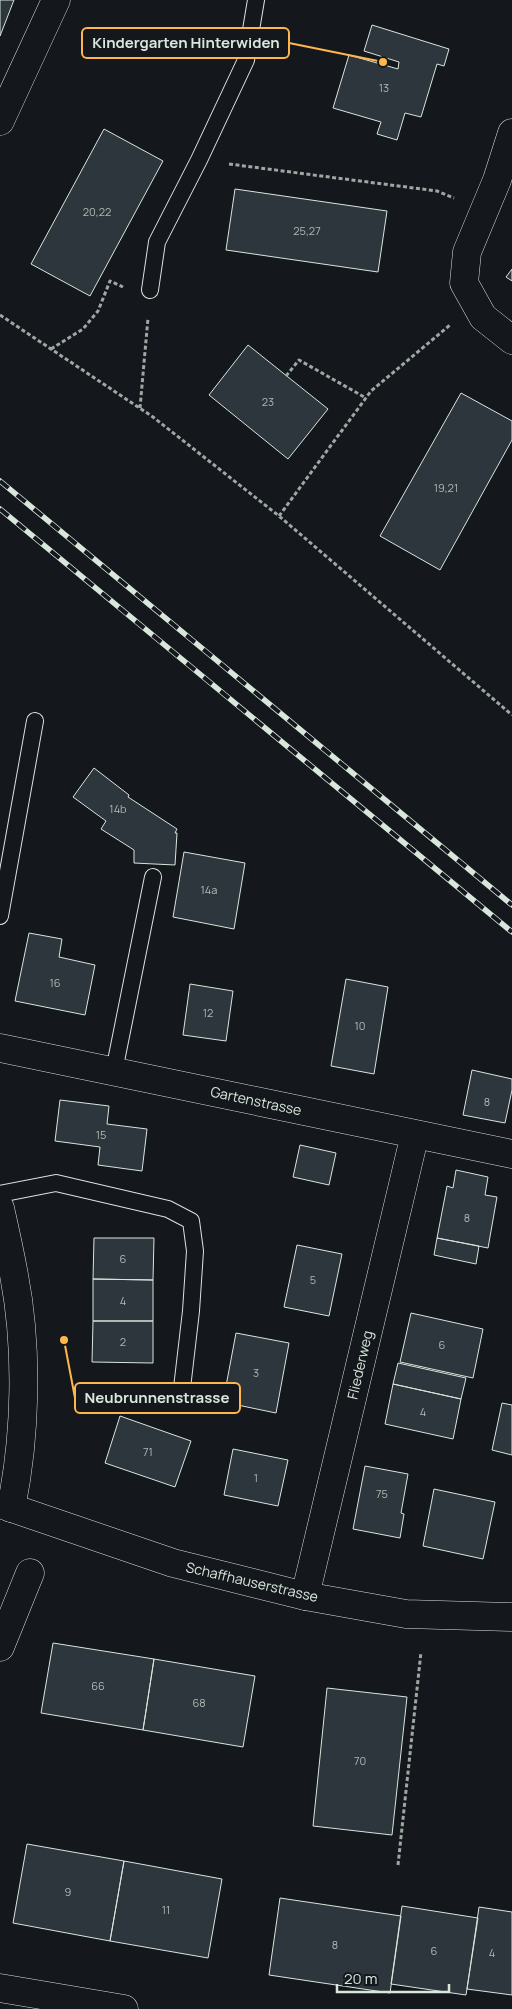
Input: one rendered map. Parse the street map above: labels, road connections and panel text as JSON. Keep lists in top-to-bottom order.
{
  "streets": {
    "street": ["Gartenstrasse", "Fliederweg", "Schaffhauserstrasse"]
  },
  "crossings": [
    ["Gartenstrasse", "Fliederweg"],
    ["Fliederweg", "Schaffhauserstrasse"]
  ],
  "places": ["Kindergarten Hinterwiden", "Neubrunnenstrasse"],
  "house_numbers": [
    "13",
    "20,22",
    "25,27",
    "23",
    "19,21",
    "14b",
    "14a",
    "16",
    "12",
    "10",
    "8",
    "15",
    "8",
    "6",
    "5",
    "4",
    "2",
    "6",
    "3",
    "4",
    "71",
    "1",
    "75",
    "66",
    "68",
    "70",
    "9",
    "11",
    "8",
    "6",
    "4"
  ],
  "scale_bar": "20 m"
}
